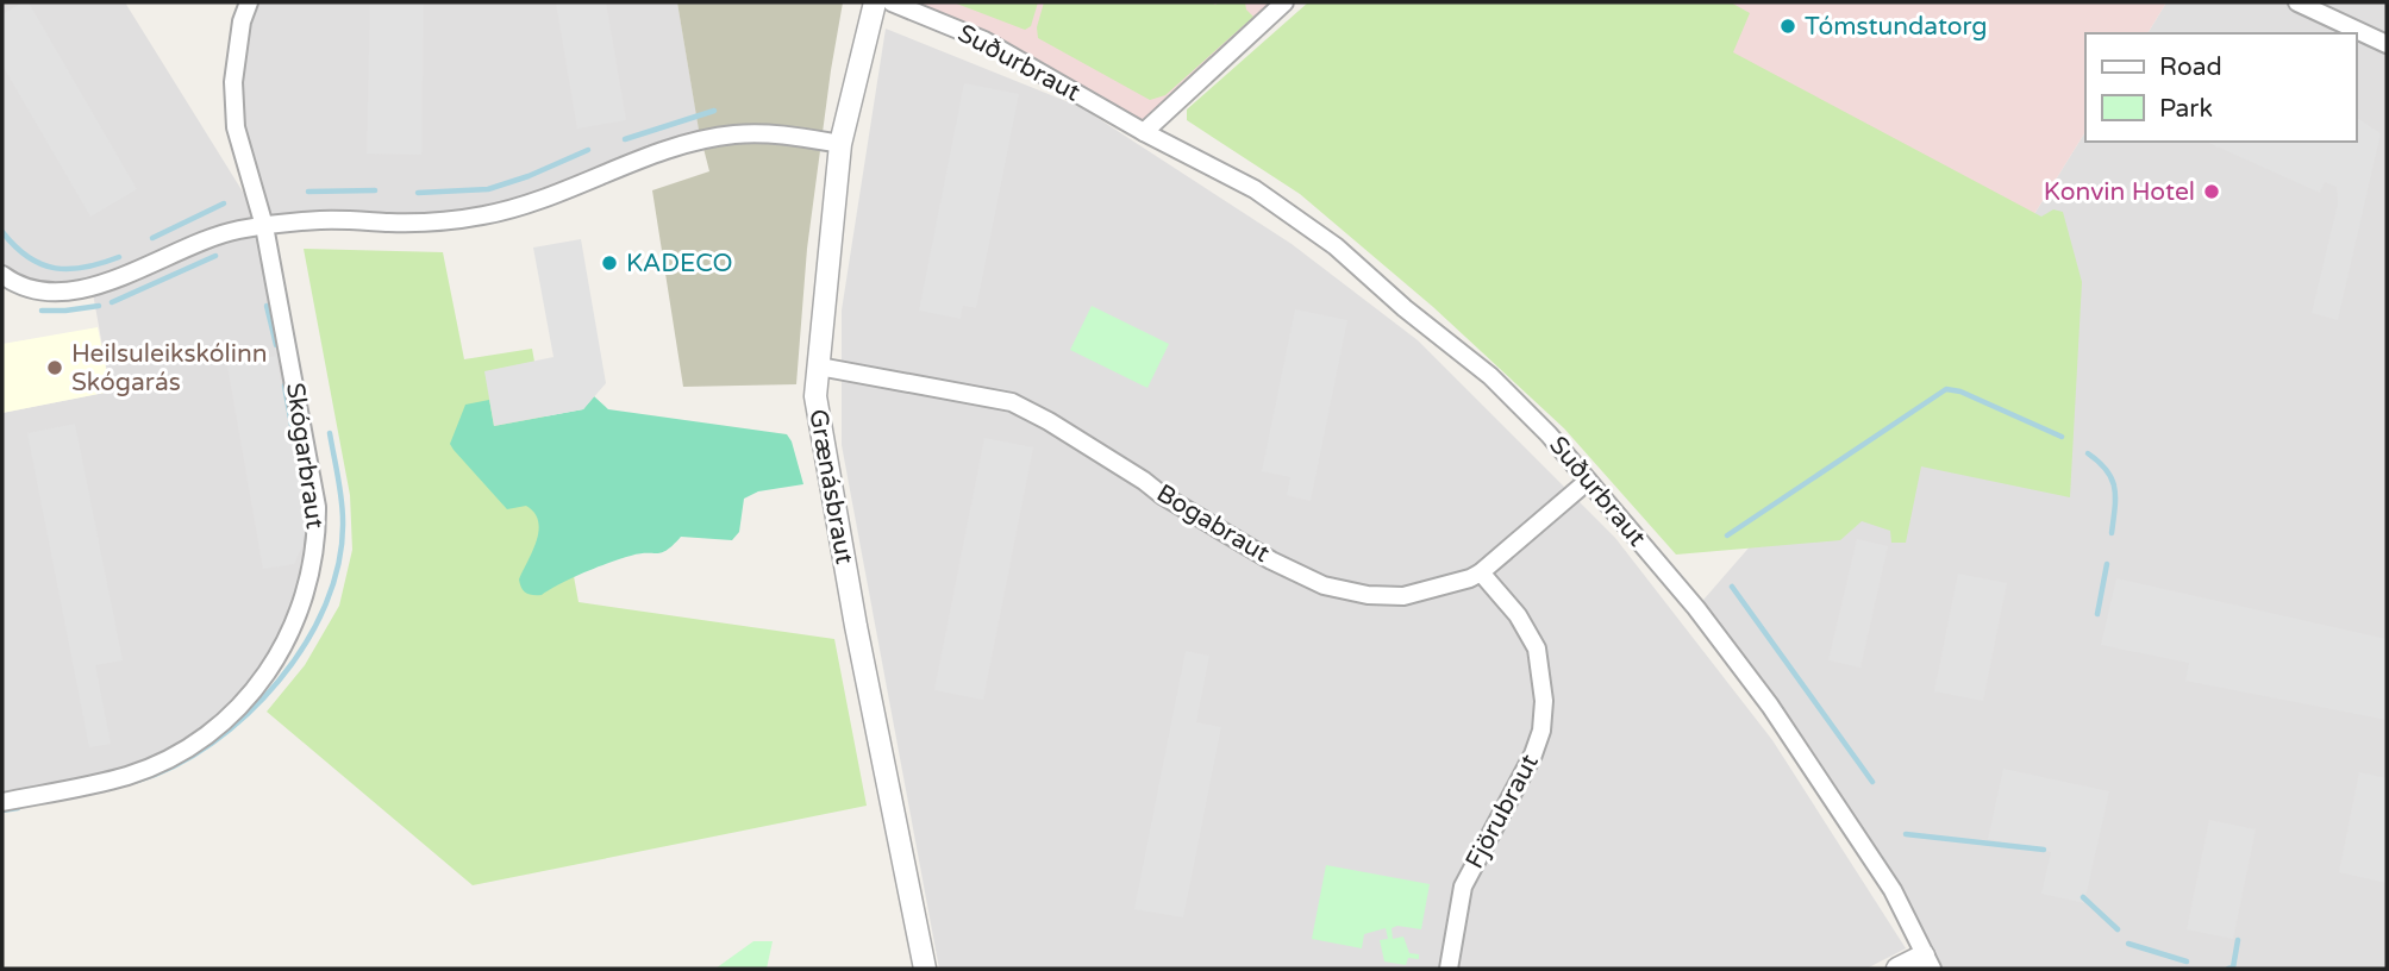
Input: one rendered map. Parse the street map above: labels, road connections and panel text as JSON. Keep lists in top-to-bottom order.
{
  "streets": {
    "street": [
      "Suðurbraut",
      "Skógarbraut",
      "Grænásbraut",
      "Bogabraut",
      "Fjörubraut"
    ]
  },
  "crossings": [
    ["Suðurbraut", "Bogabraut"],
    ["Grænásbraut", "Bogabraut"],
    ["Bogabraut", "Fjörubraut"]
  ],
  "places": [
    "Tómstundatorg",
    "Konvin Hotel",
    "KADECO",
    "Heilsuleikskólinn Skógarás"
  ],
  "legend": ["Road", "Park"]
}
